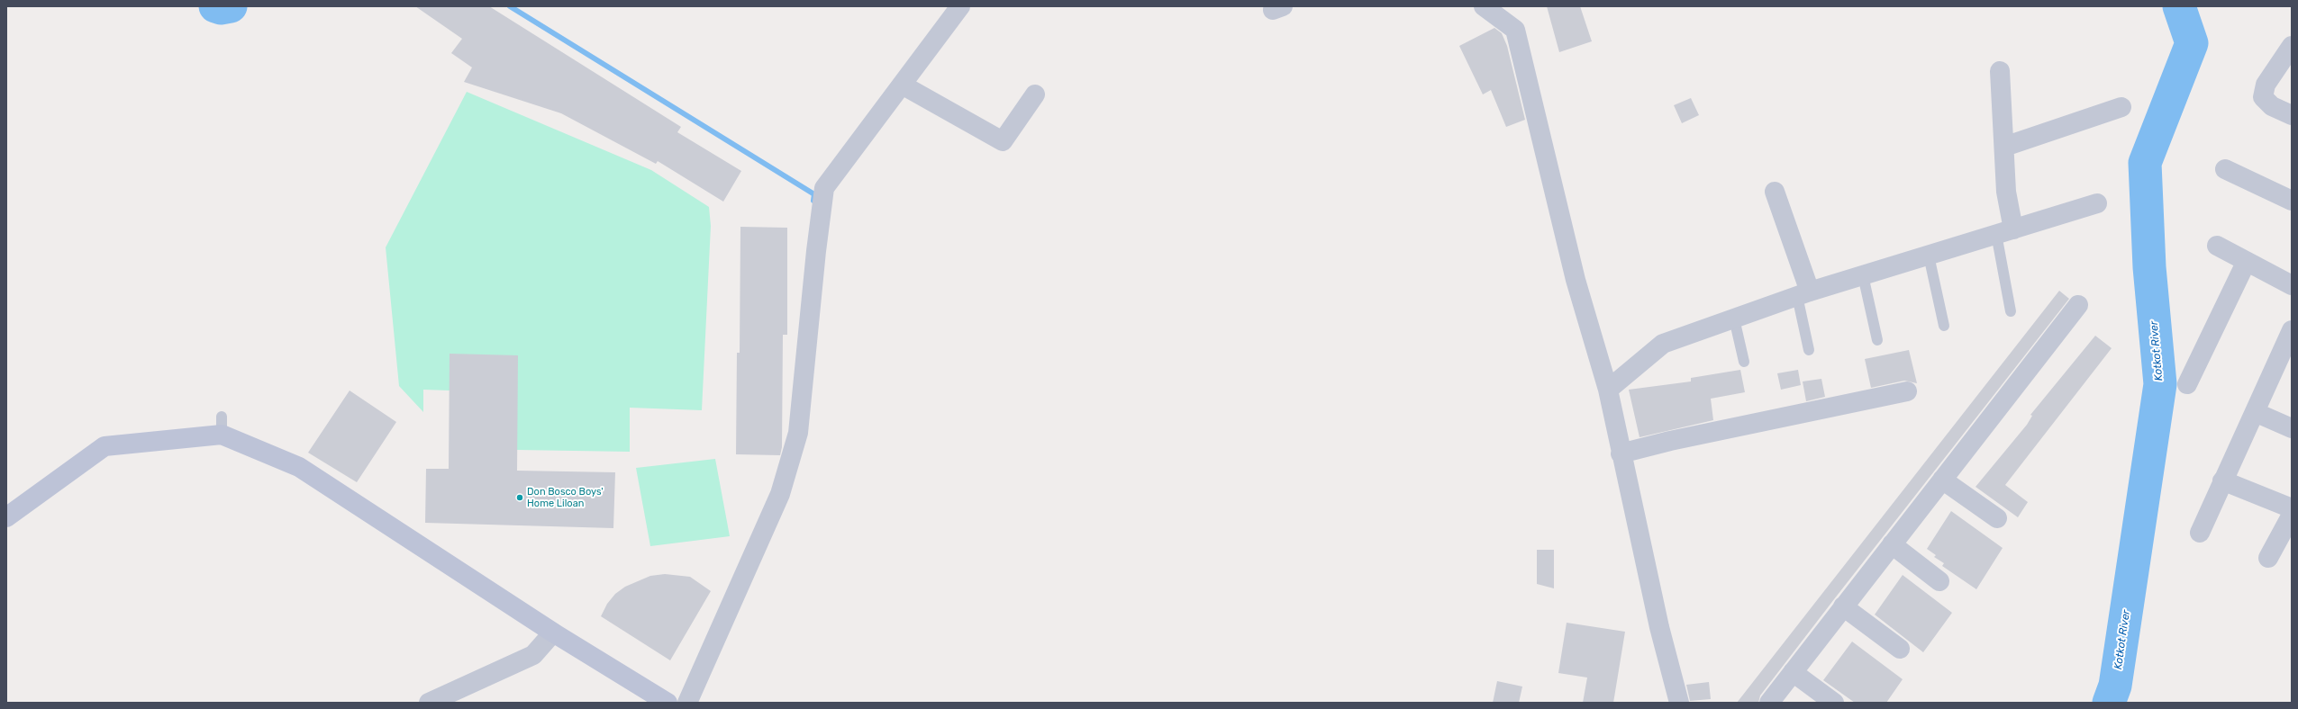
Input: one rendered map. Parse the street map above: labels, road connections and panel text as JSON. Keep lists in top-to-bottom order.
{
  "water": ["Kotkot River"],
  "places": ["Don Bosco Boys' Home Liloan"]
}
